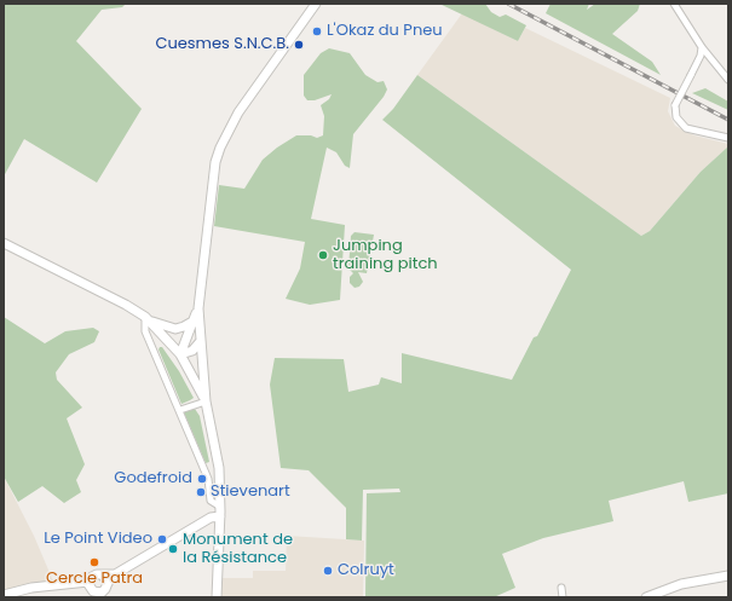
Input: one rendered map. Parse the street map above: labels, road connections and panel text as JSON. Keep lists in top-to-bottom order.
{
  "places": [
    "L'Okaz du Pneu",
    "Cuesmes S.N.C.B.",
    "Jumping training pitch",
    "Godefroid",
    "Stievenart",
    "Le Point Video",
    "Monument de la Résistance",
    "Cercle Patra",
    "Colruyt"
  ]
}
